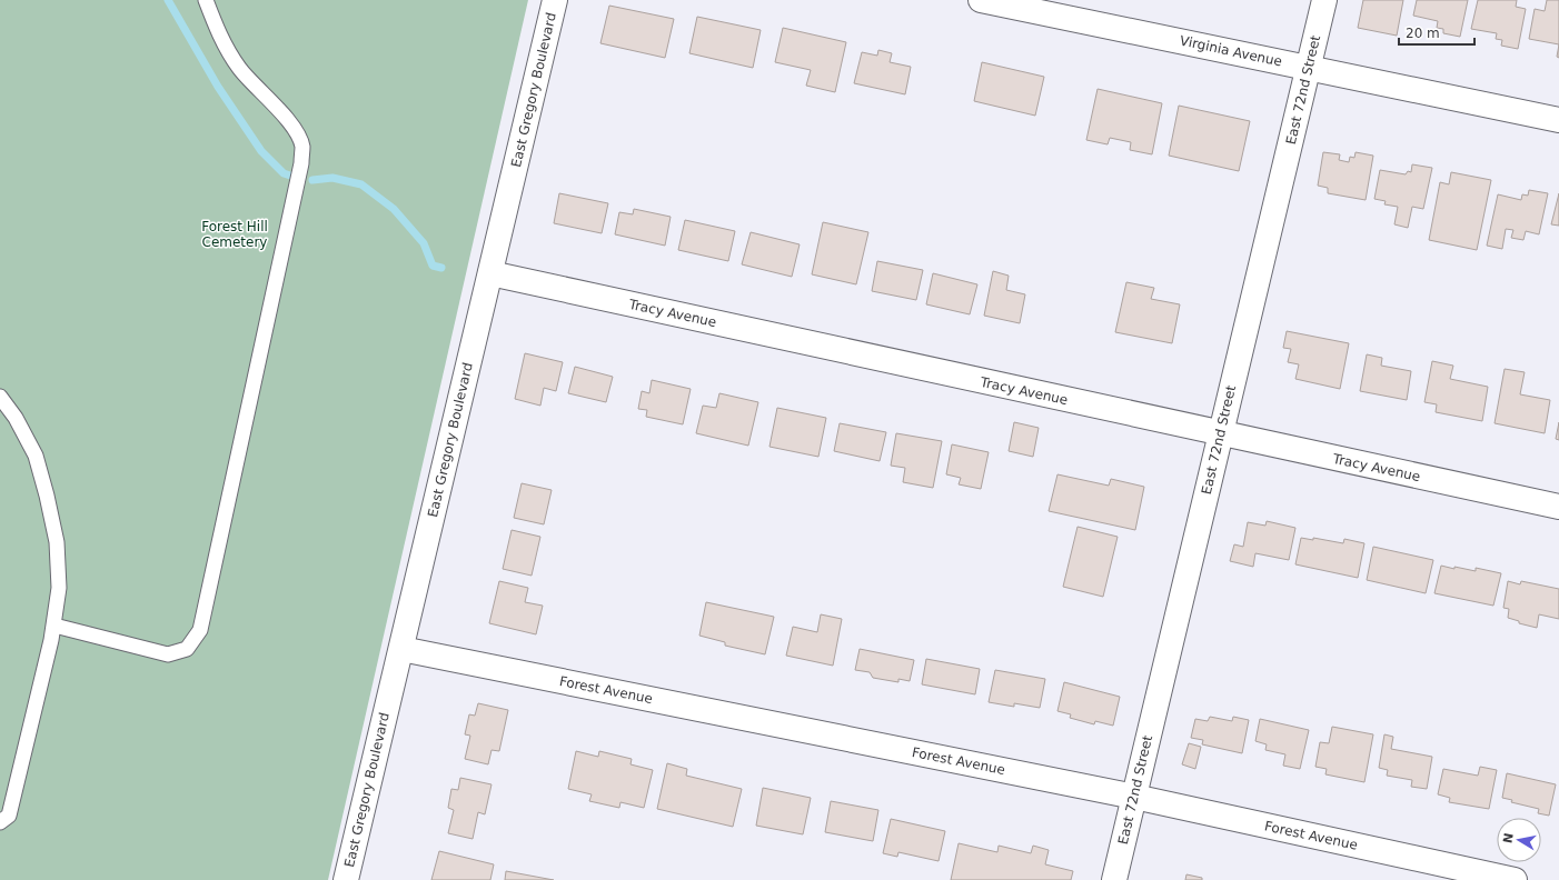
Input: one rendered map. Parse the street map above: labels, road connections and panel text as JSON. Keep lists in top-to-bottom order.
{
  "streets": {
    "street": [
      "Virginia Avenue",
      "East Gregory Boulevard",
      "East 72nd Street",
      "Tracy Avenue",
      "Forest Avenue"
    ]
  },
  "crossings": [
    ["Virginia Avenue", "East 72nd Street"],
    ["East Gregory Boulevard", "Tracy Avenue"],
    ["East Gregory Boulevard", "Forest Avenue"],
    ["East 72nd Street", "Tracy Avenue"],
    ["East 72nd Street", "Forest Avenue"]
  ],
  "parks": ["Forest Hill Cemetery"],
  "scale_bar": "20 m",
  "north": "left"
}
